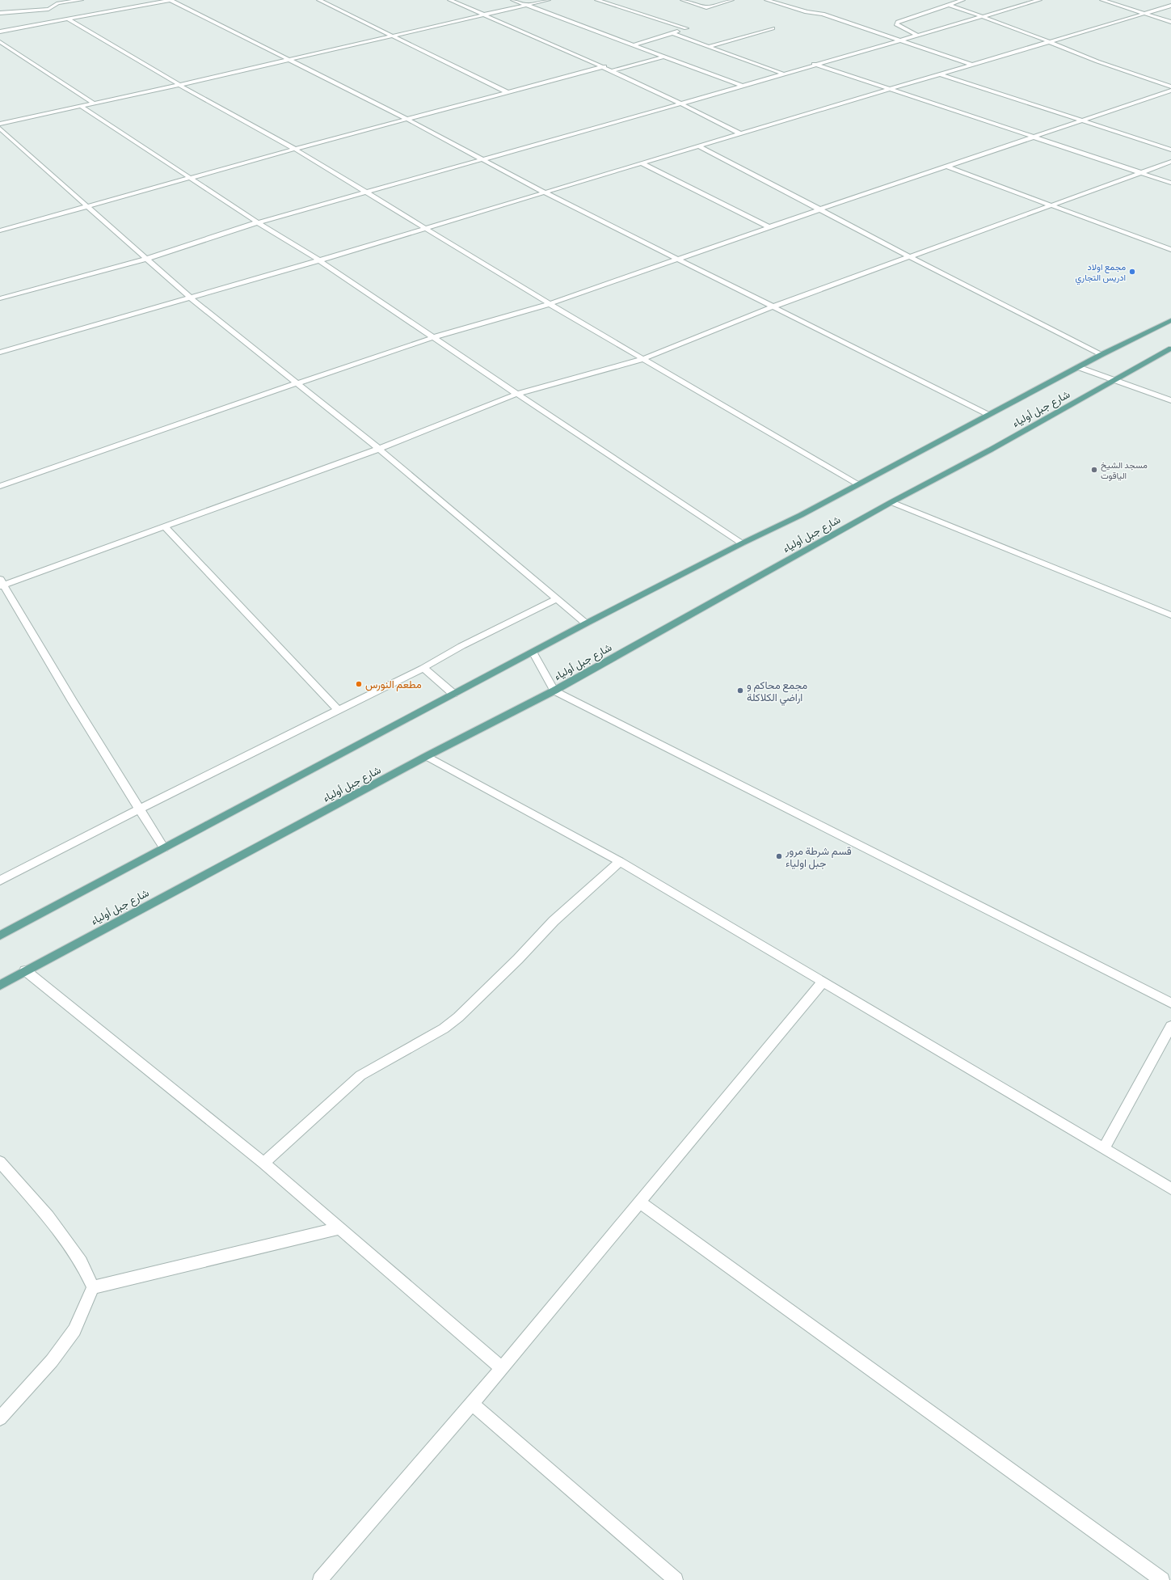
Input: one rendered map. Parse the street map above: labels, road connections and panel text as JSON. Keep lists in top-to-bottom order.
{
  "streets": {
    "main road": ["شارع جبل أولياء"]
  },
  "places": [
    "مجمع اولاد ادريس التجاري",
    "مسجد الشيخ الياقوت",
    "مطعم النورس",
    "مجمع محاكم و اراضي الكلاكلة",
    "قسم شرطة مرور جبل اولياء"
  ]
}
